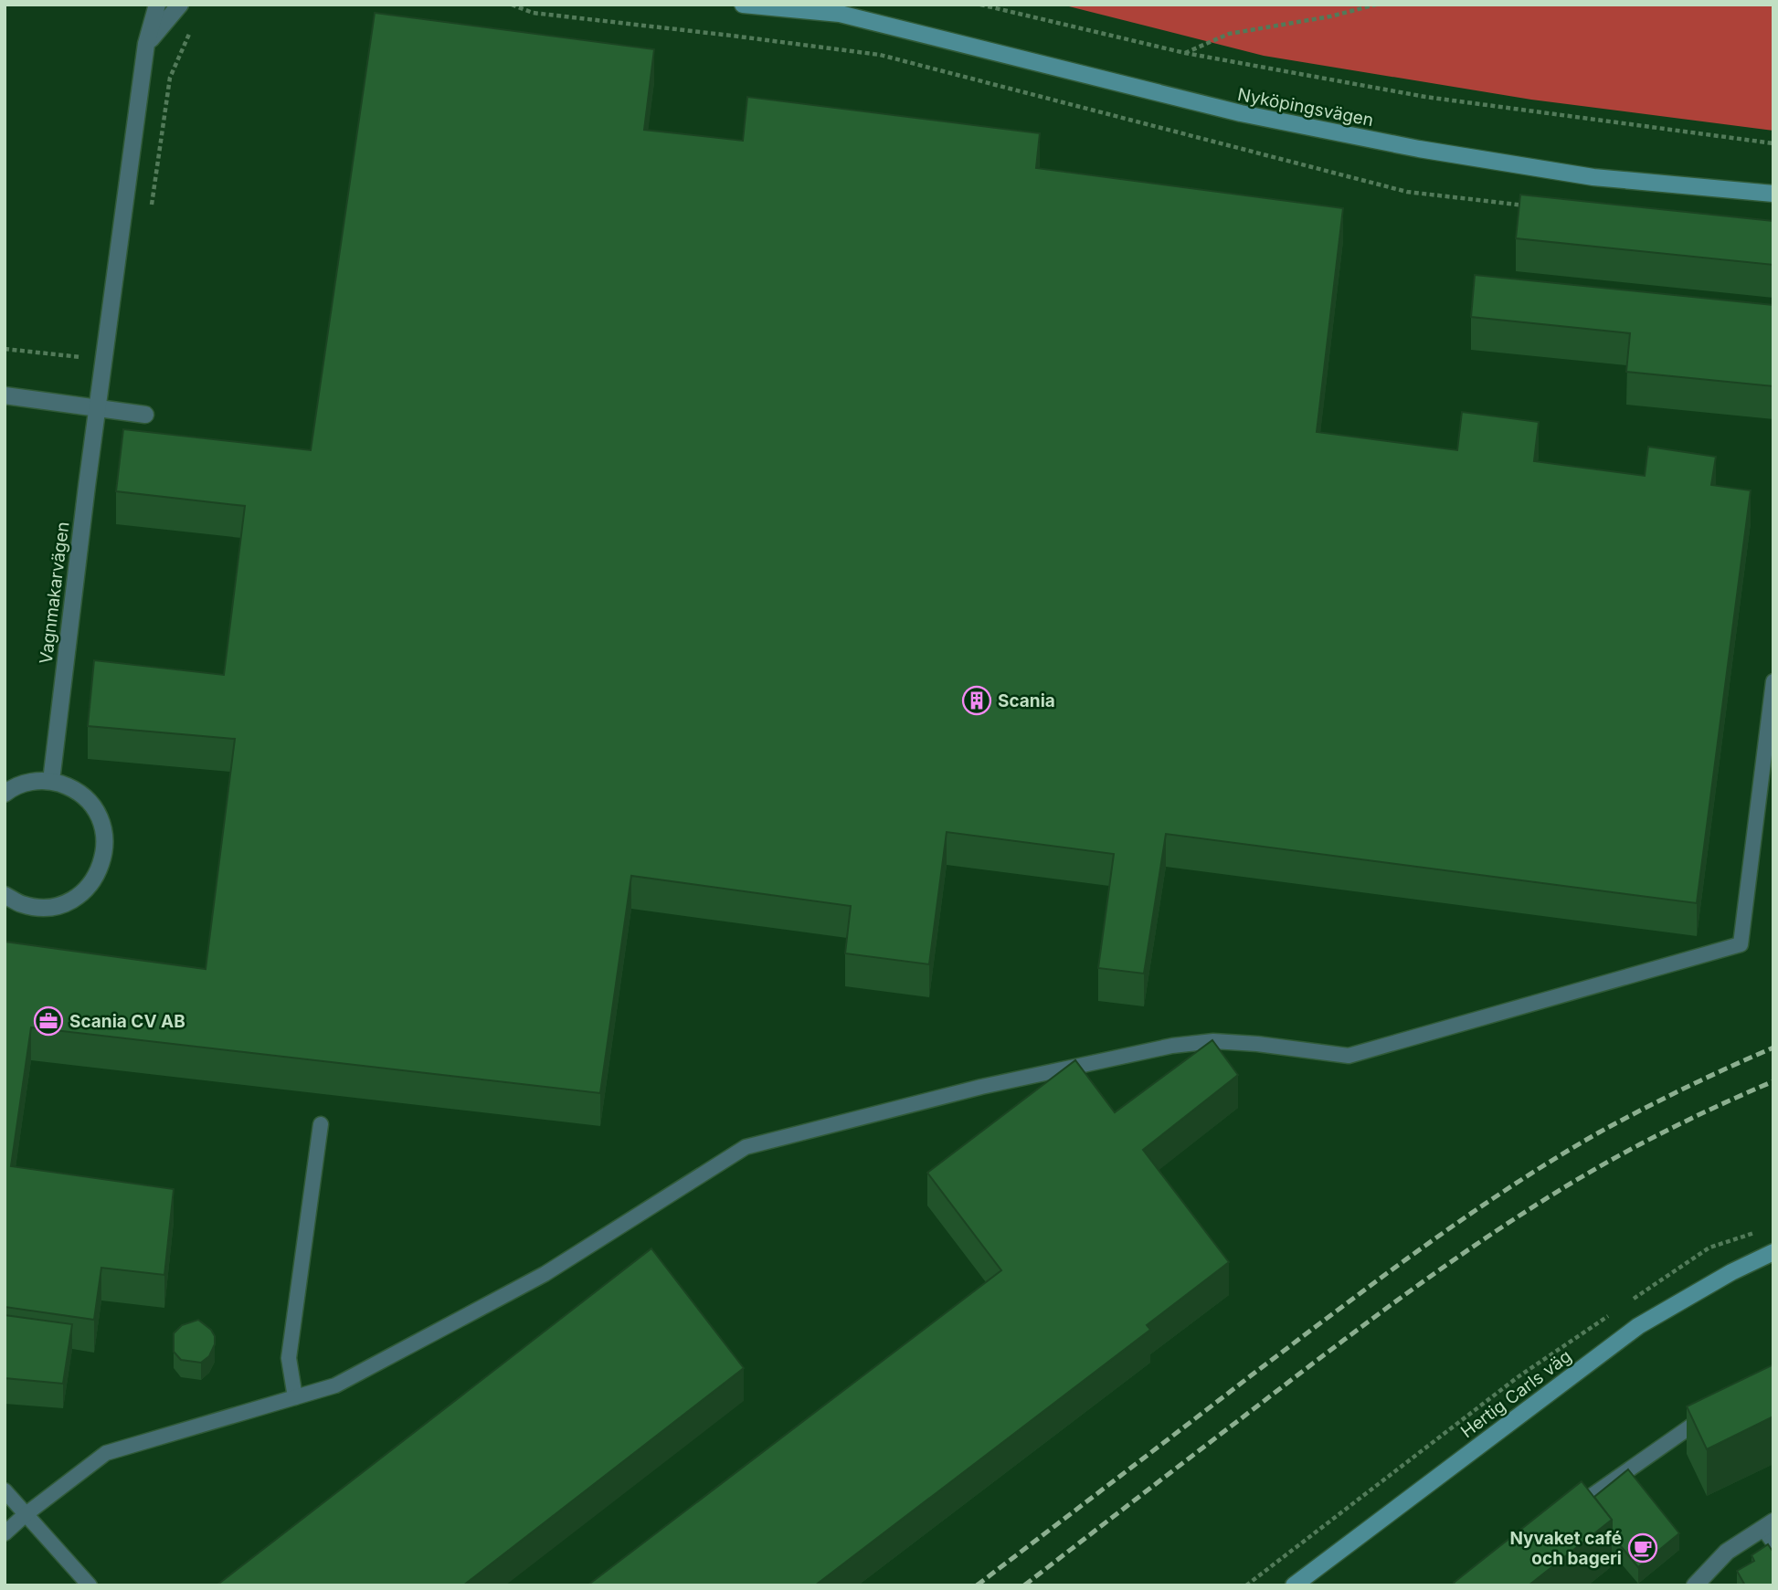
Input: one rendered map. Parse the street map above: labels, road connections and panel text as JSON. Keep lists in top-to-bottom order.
{
  "streets": {
    "main road": ["Nyköpingsvägen", "Hertig Carls väg"],
    "street": ["Vagnmakarvägen"]
  },
  "places": {
    "building": ["Scania"],
    "office": ["Scania CV AB"],
    "cafe": ["Nyvaket café och bageri"]
  }
}
